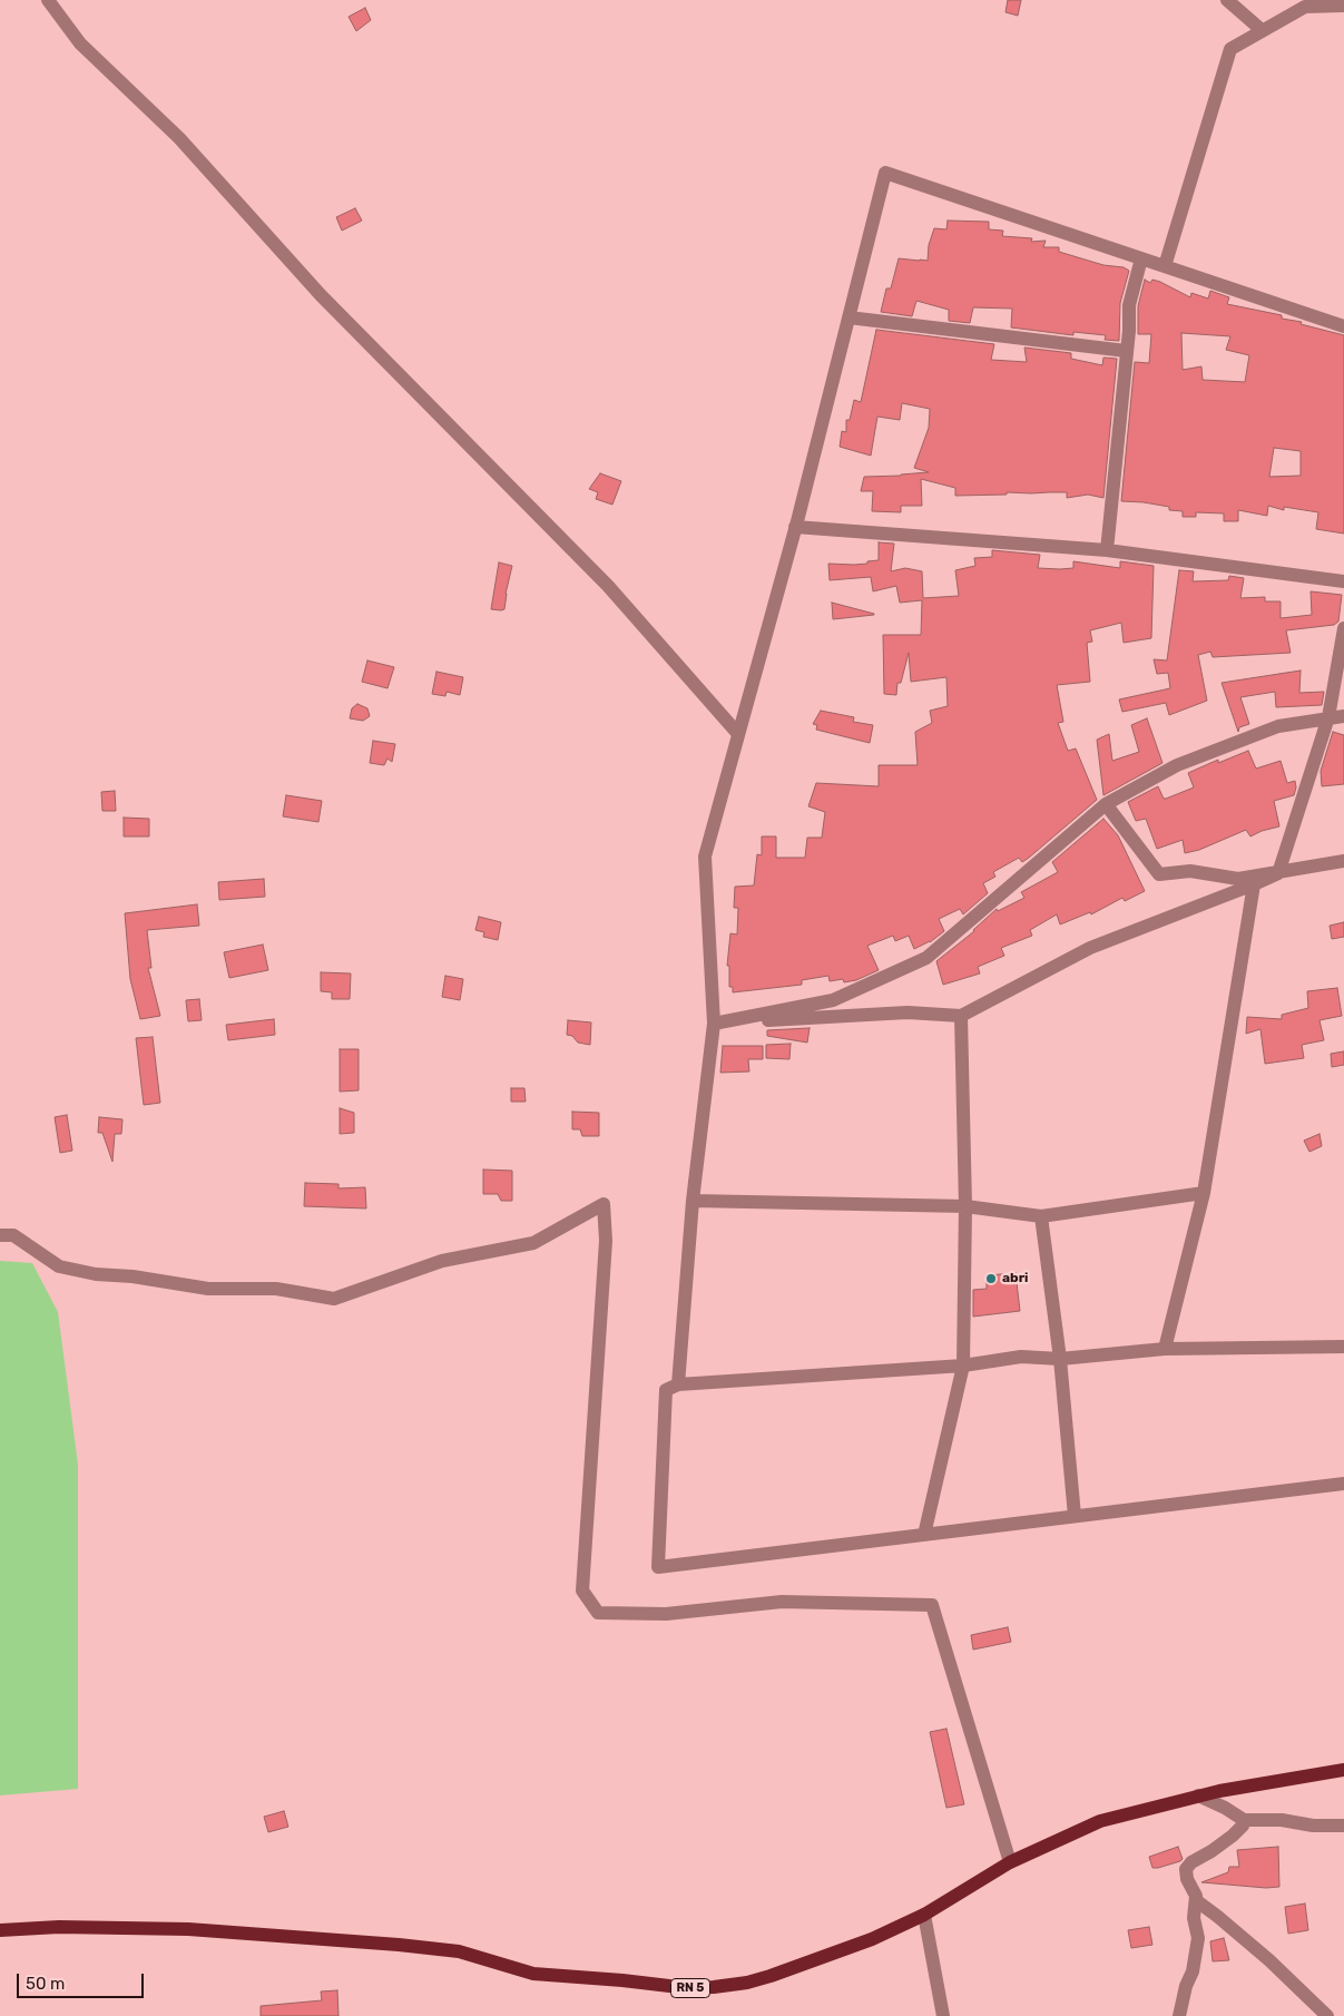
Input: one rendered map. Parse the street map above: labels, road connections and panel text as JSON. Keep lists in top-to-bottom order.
{
  "streets": {
    "main road": ["RN 5"]
  },
  "places": ["abri"],
  "scale_bar": "50 m"
}
